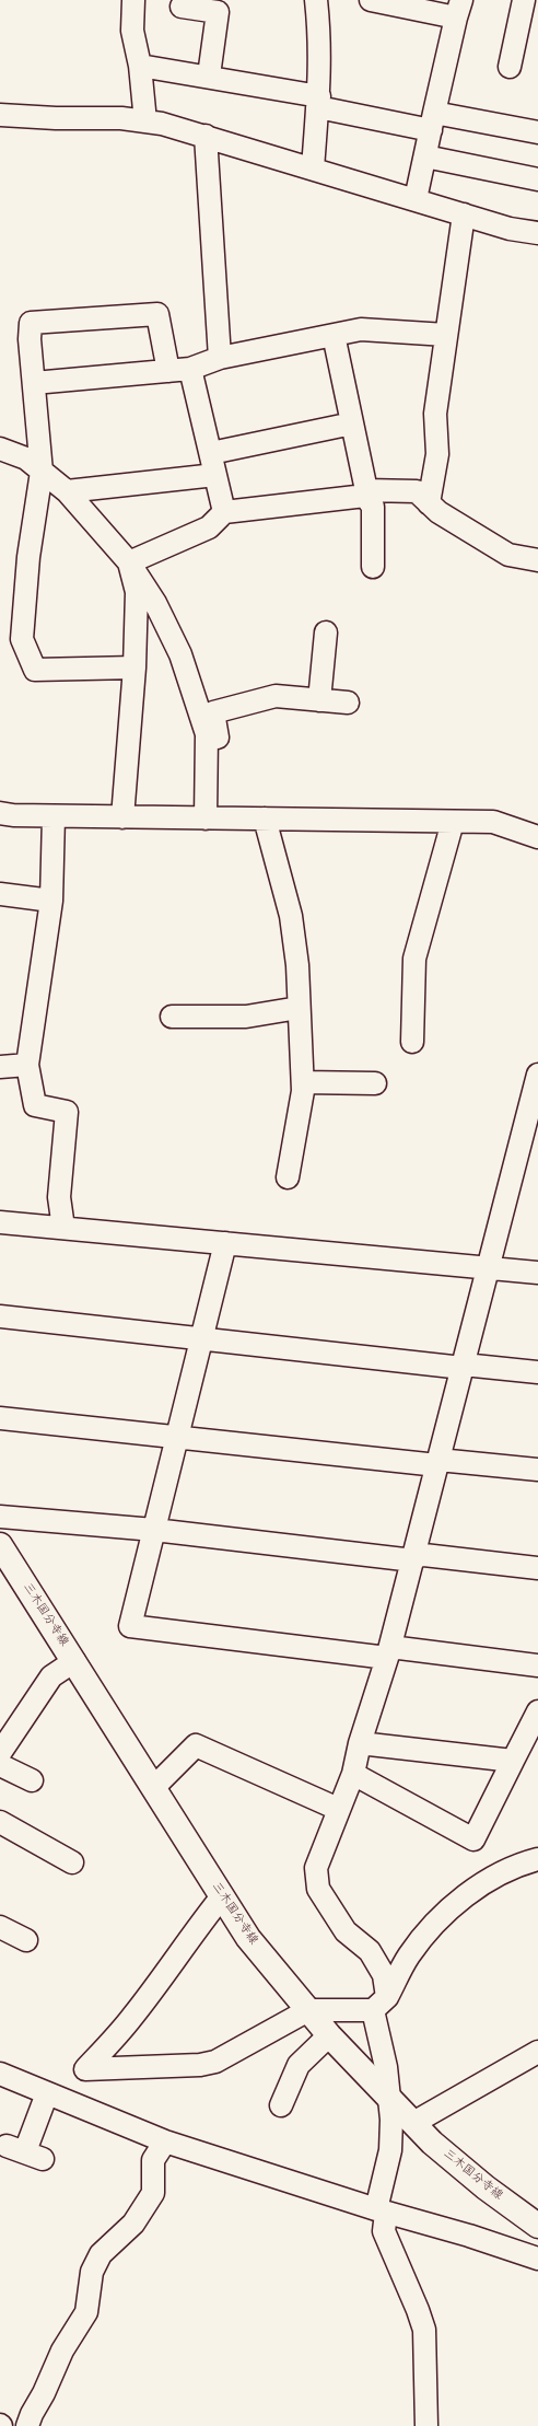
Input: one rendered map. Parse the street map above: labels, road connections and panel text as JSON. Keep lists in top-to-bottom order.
{
  "streets": {
    "main road": ["三木国分寺線"]
  }
}
